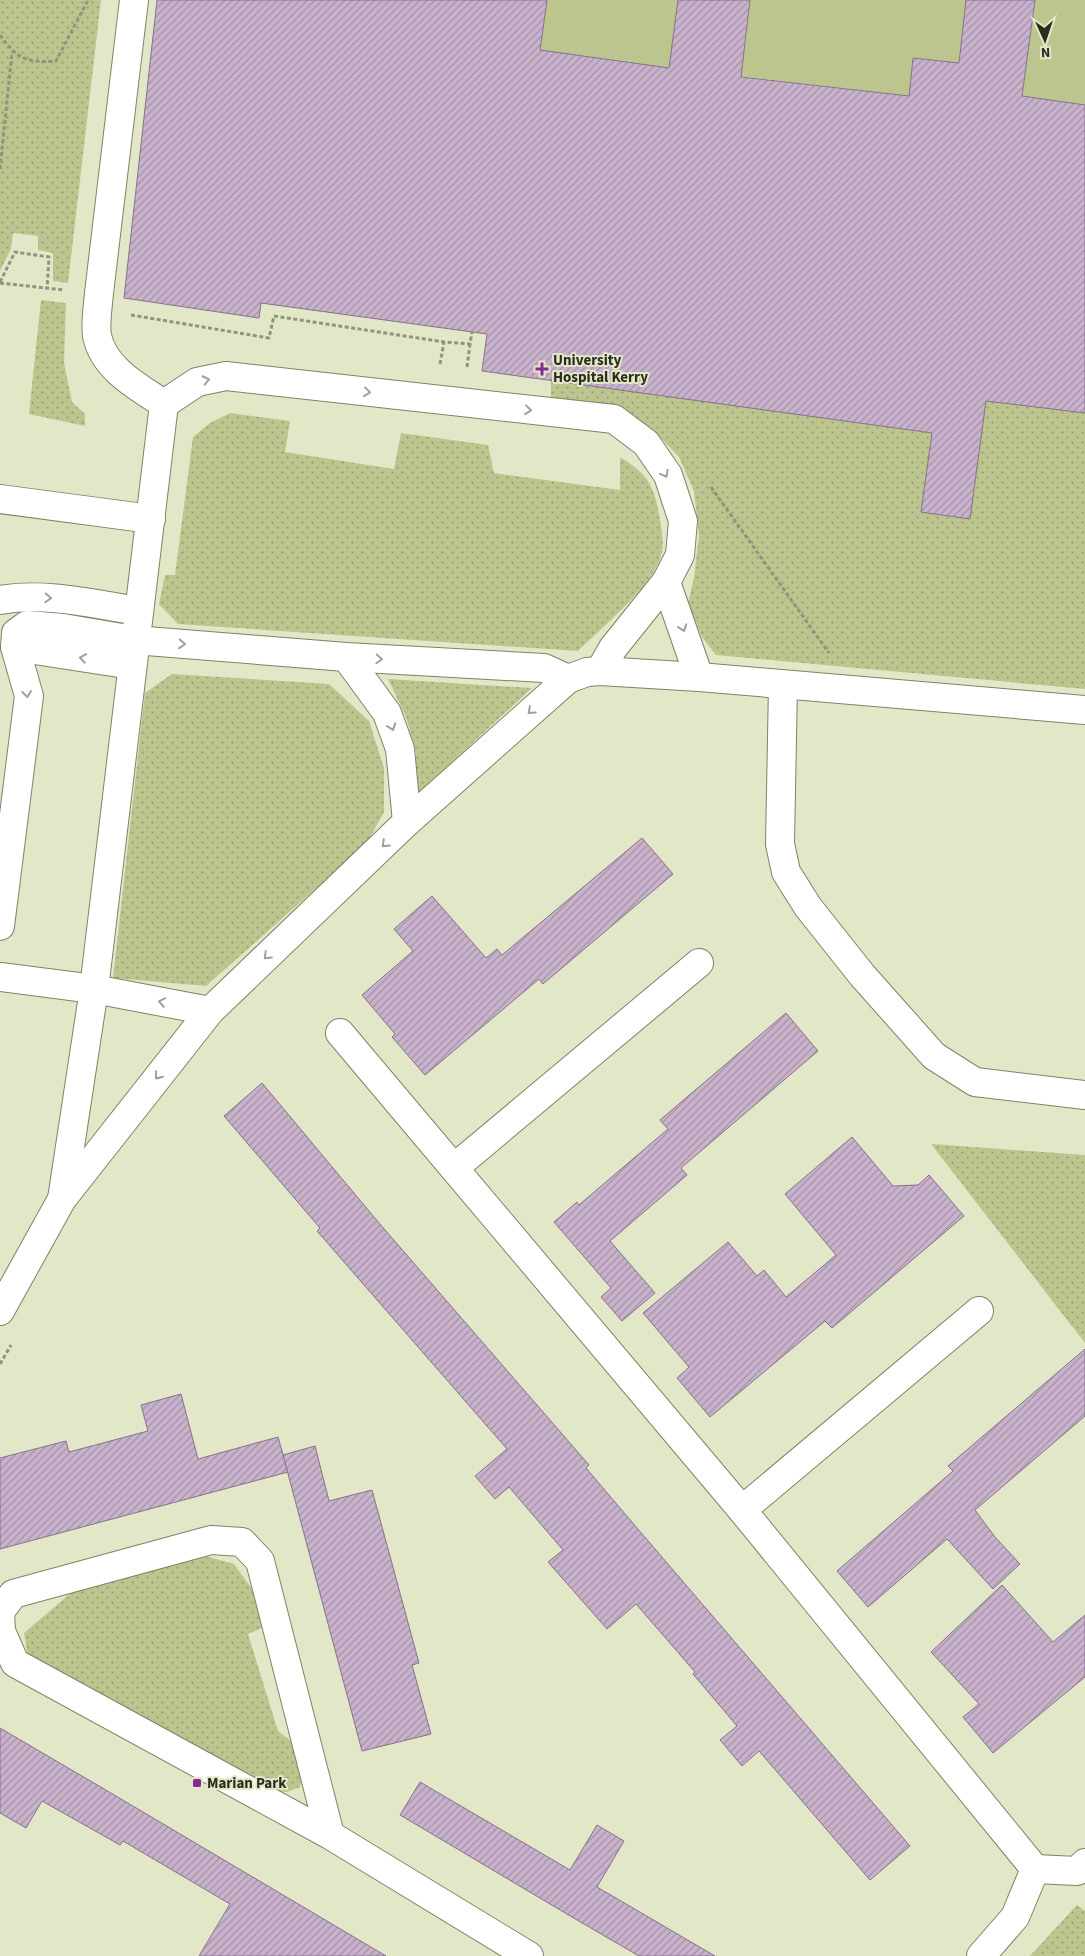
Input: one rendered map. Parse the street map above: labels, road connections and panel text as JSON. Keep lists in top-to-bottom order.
{
  "places": {
    "health": ["University Hospital Kerry"],
    "transit": ["Marian Park"]
  },
  "north": "bottom"
}
